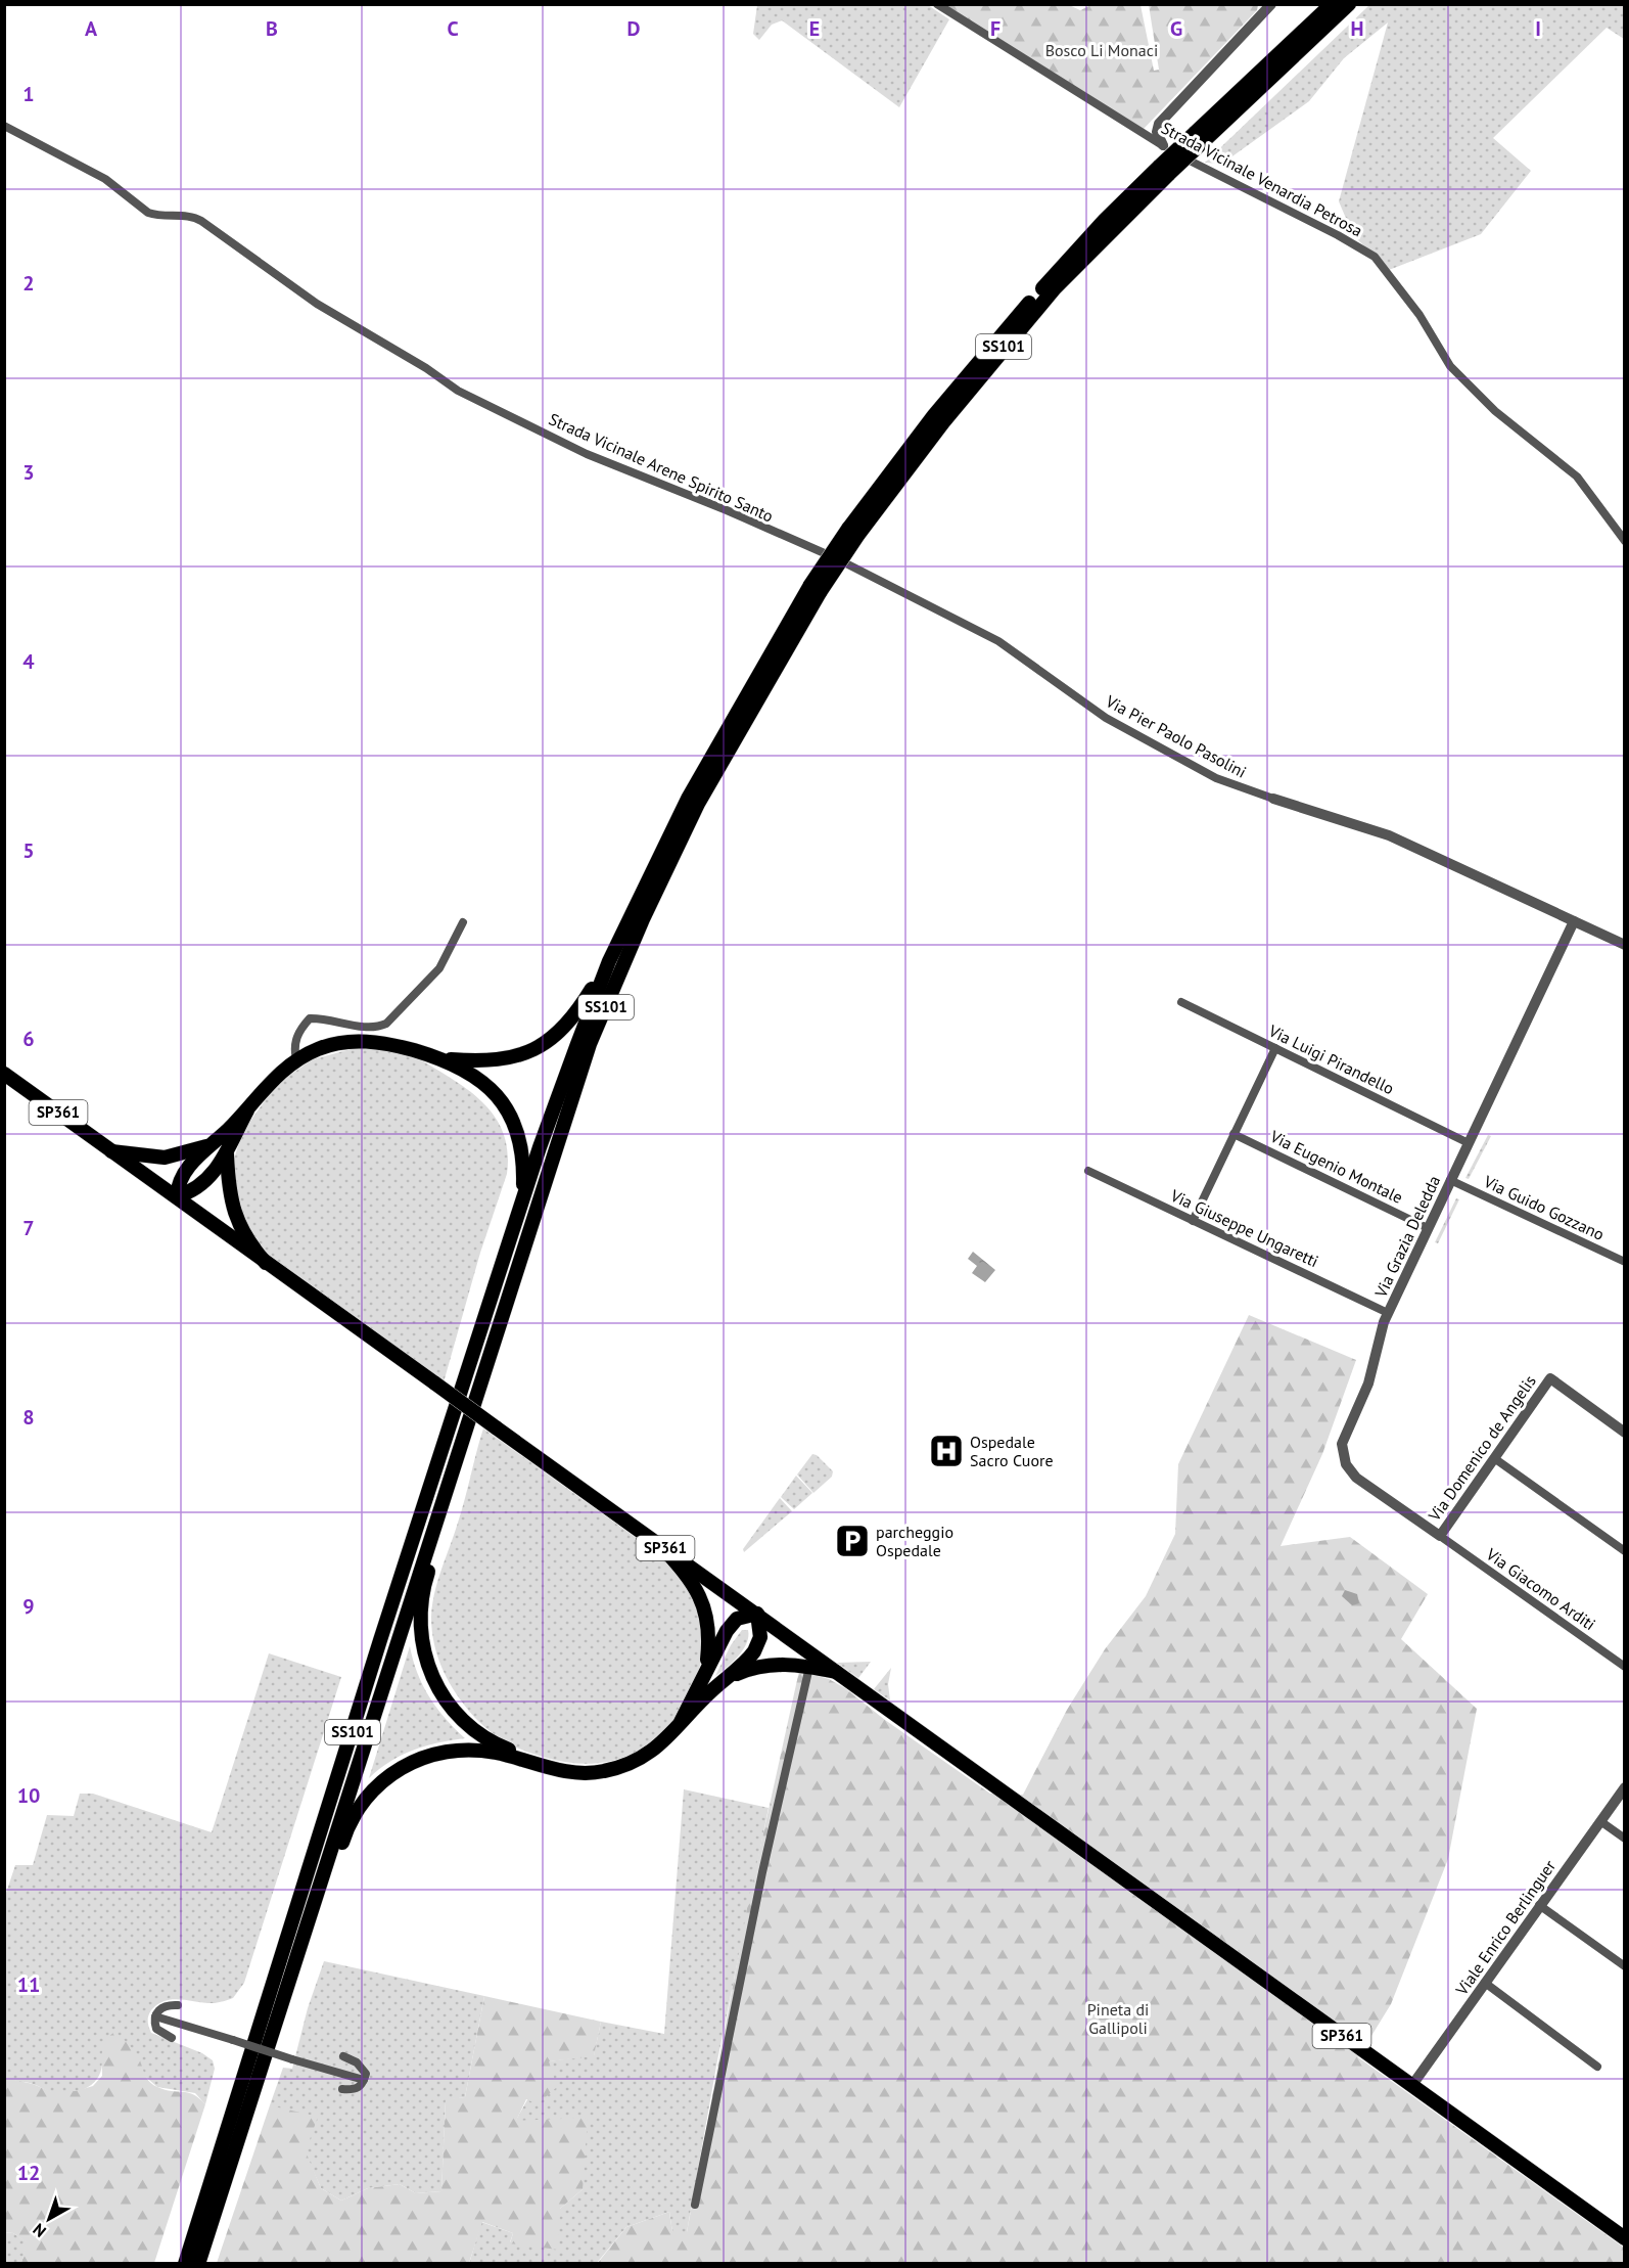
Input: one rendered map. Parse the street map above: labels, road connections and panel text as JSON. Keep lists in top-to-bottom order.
{
  "streets": {
    "main road": ["SS101", "SP361"],
    "street": [
      "Strada Vicinale Venardia Petrosa",
      "Strada Vicinale Arene Spirito Santo",
      "Via Pier Paolo Pasolini",
      "Via Luigi Pirandello",
      "Via Eugenio Montale",
      "Via Guido Gozzano",
      "Via Giuseppe Ungaretti",
      "Via Grazia Deledda",
      "Via Domenico de Angelis",
      "Via Giacomo Arditi",
      "Viale Enrico Berlinguer"
    ]
  },
  "crossings": [
    ["Strada Vicinale Arene Spirito Santo", "Via Pier Paolo Pasolini"],
    ["Via Pier Paolo Pasolini", "Via Grazia Deledda"],
    ["Via Luigi Pirandello", "Via Grazia Deledda"],
    ["SP361", "Viale Enrico Berlinguer"],
    ["Via Eugenio Montale", "Via Grazia Deledda"],
    ["Via Guido Gozzano", "Via Grazia Deledda"],
    ["Via Giuseppe Ungaretti", "Via Grazia Deledda"],
    ["Via Grazia Deledda", "Via Domenico de Angelis"],
    ["Via Grazia Deledda", "Via Giacomo Arditi"],
    ["Via Domenico de Angelis", "Via Giacomo Arditi"]
  ],
  "parks": ["Bosco Li Monaci", "Pineta di Gallipoli"],
  "places": {
    "hospital": ["Ospedale Sacro Cuore"],
    "parking": ["parcheggio Ospedale"]
  },
  "north": "bottom left",
  "grid": {
    "columns": [
      "A",
      "B",
      "C",
      "D",
      "E",
      "F",
      "G",
      "H",
      "I"
    ],
    "rows": [
      "1",
      "2",
      "3",
      "4",
      "5",
      "6",
      "7",
      "8",
      "9",
      "10",
      "11",
      "12"
    ]
  }
}
